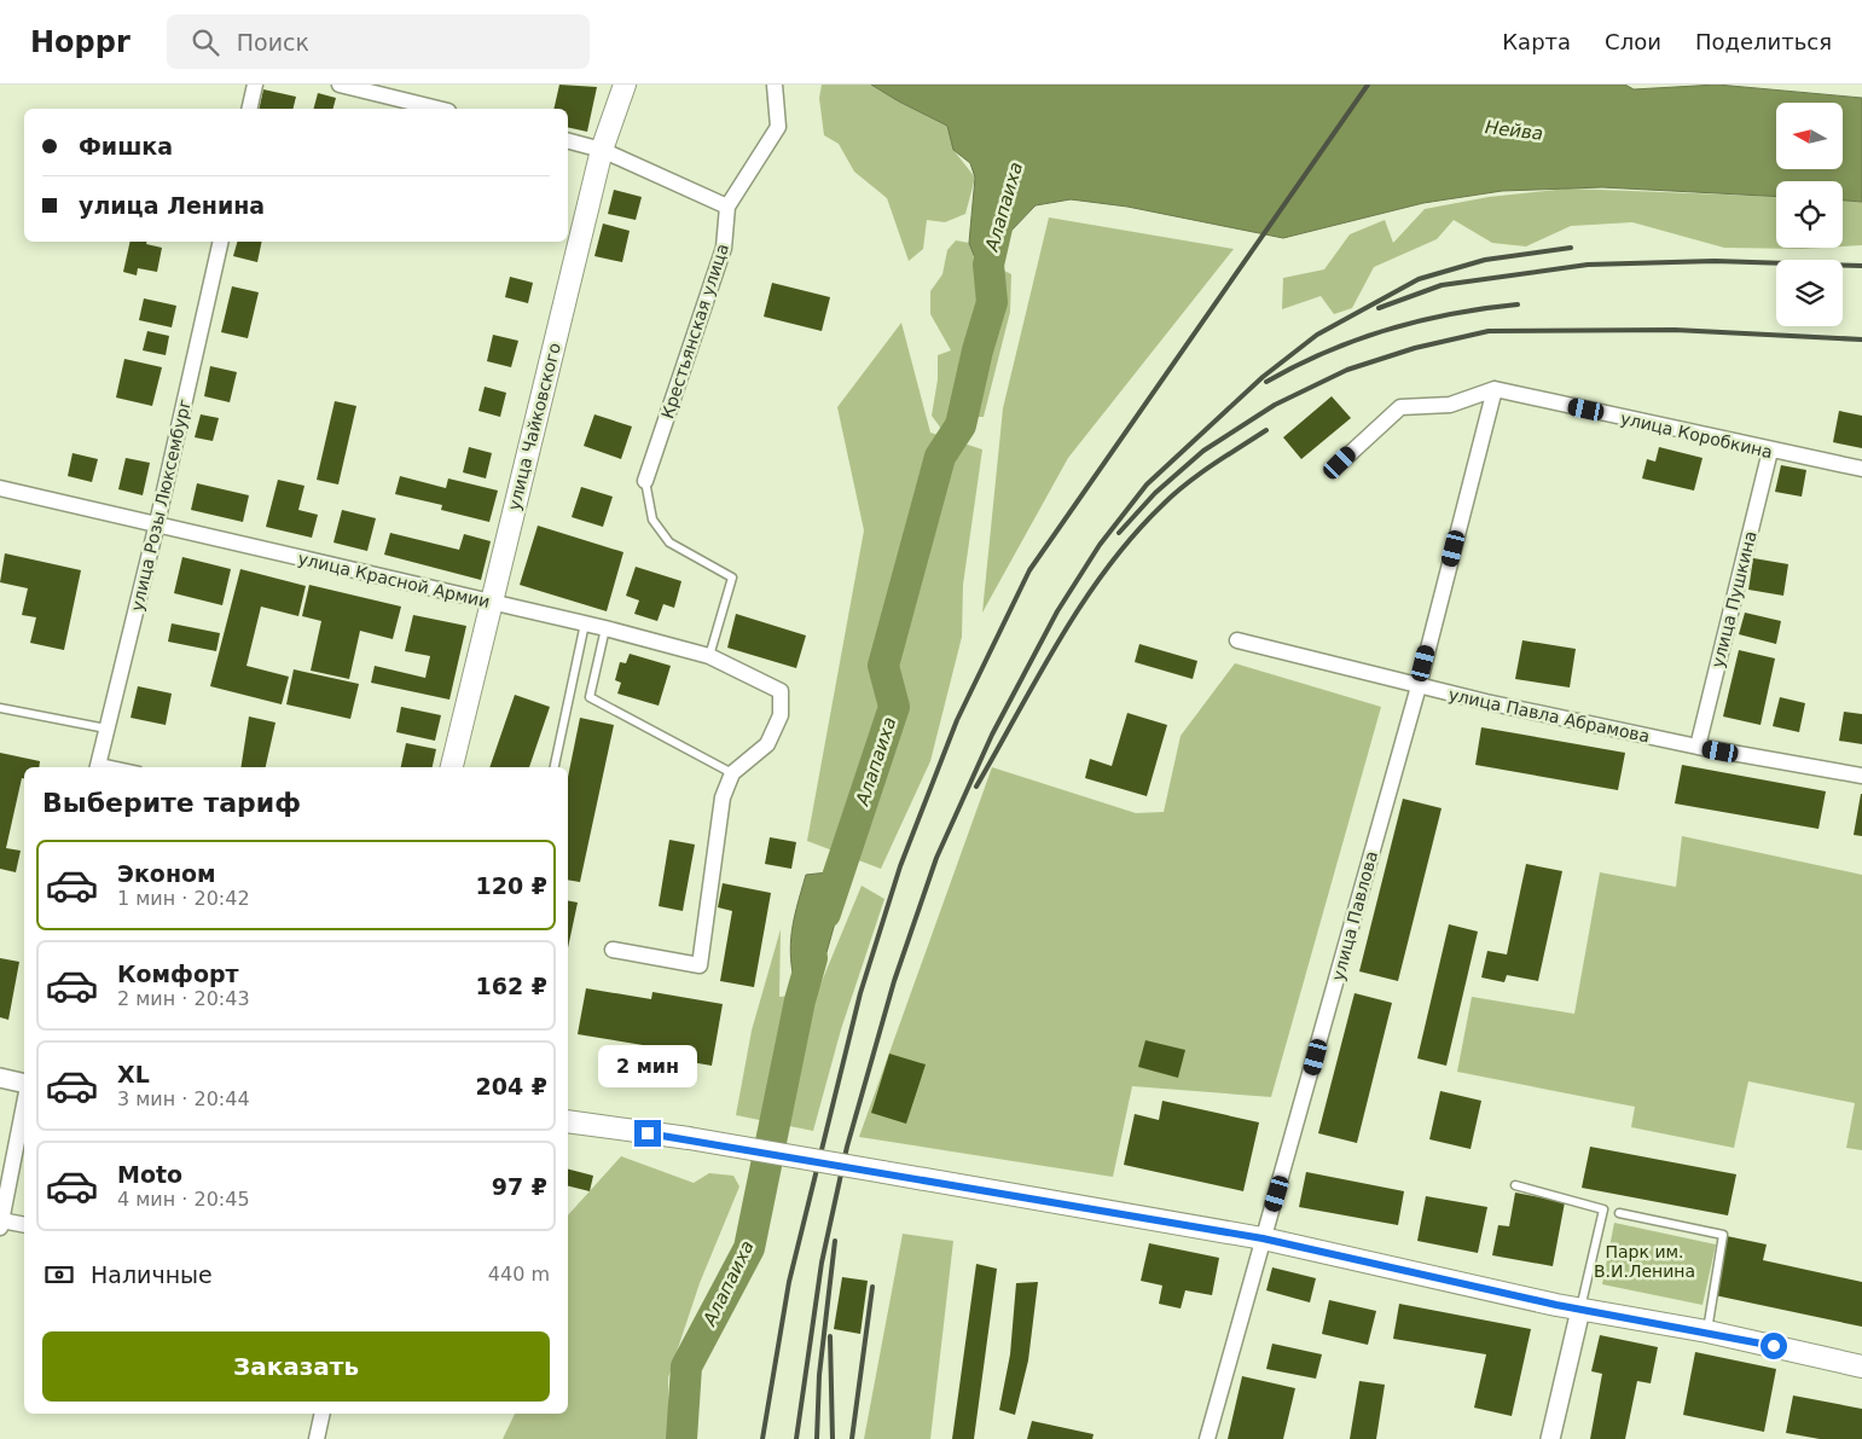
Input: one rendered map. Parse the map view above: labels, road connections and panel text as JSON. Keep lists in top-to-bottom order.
{
  "streets": {
    "main road": ["улица Чайковского"],
    "street": [
      "Крестьянская улица",
      "улица Коробкина",
      "улица Розы Люксембург",
      "улица Красной Армии",
      "улица Пушкина",
      "улица Павла Абрамова",
      "улица Павлова"
    ]
  },
  "crossings": [
    ["улица Чайковского", "улица Красной Армии"],
    ["улица Коробкина", "улица Пушкина"],
    ["улица Коробкина", "улица Павлова"],
    ["улица Розы Люксембург", "улица Красной Армии"],
    ["улица Пушкина", "улица Павла Абрамова"],
    ["улица Павла Абрамова", "улица Павлова"]
  ],
  "water": ["Нейва", "Алапаиха"],
  "parks": ["Парк им. В.И.Ленина"],
  "north": "left",
  "page": {
    "header": "Hoppr",
    "search": "Поиск",
    "nav": ["Карта", "Слои", "Поделиться"],
    "banner": ["Фишка", "улица Ленина"],
    "heading": "Выберите тариф",
    "list": [
      {
        "name": "Эконом",
        "note": "1 мин · 20:42",
        "value": "120 ₽"
      },
      {
        "name": "Комфорт",
        "note": "2 мин · 20:43",
        "value": "162 ₽"
      },
      {
        "name": "XL",
        "note": "3 мин · 20:44",
        "value": "204 ₽"
      },
      {
        "name": "Moto",
        "note": "4 мин · 20:45",
        "value": "97 ₽"
      }
    ],
    "bubble": "2 мин",
    "pay": ["Наличные", "440 m"],
    "buttons": "Заказать"
  }
}
